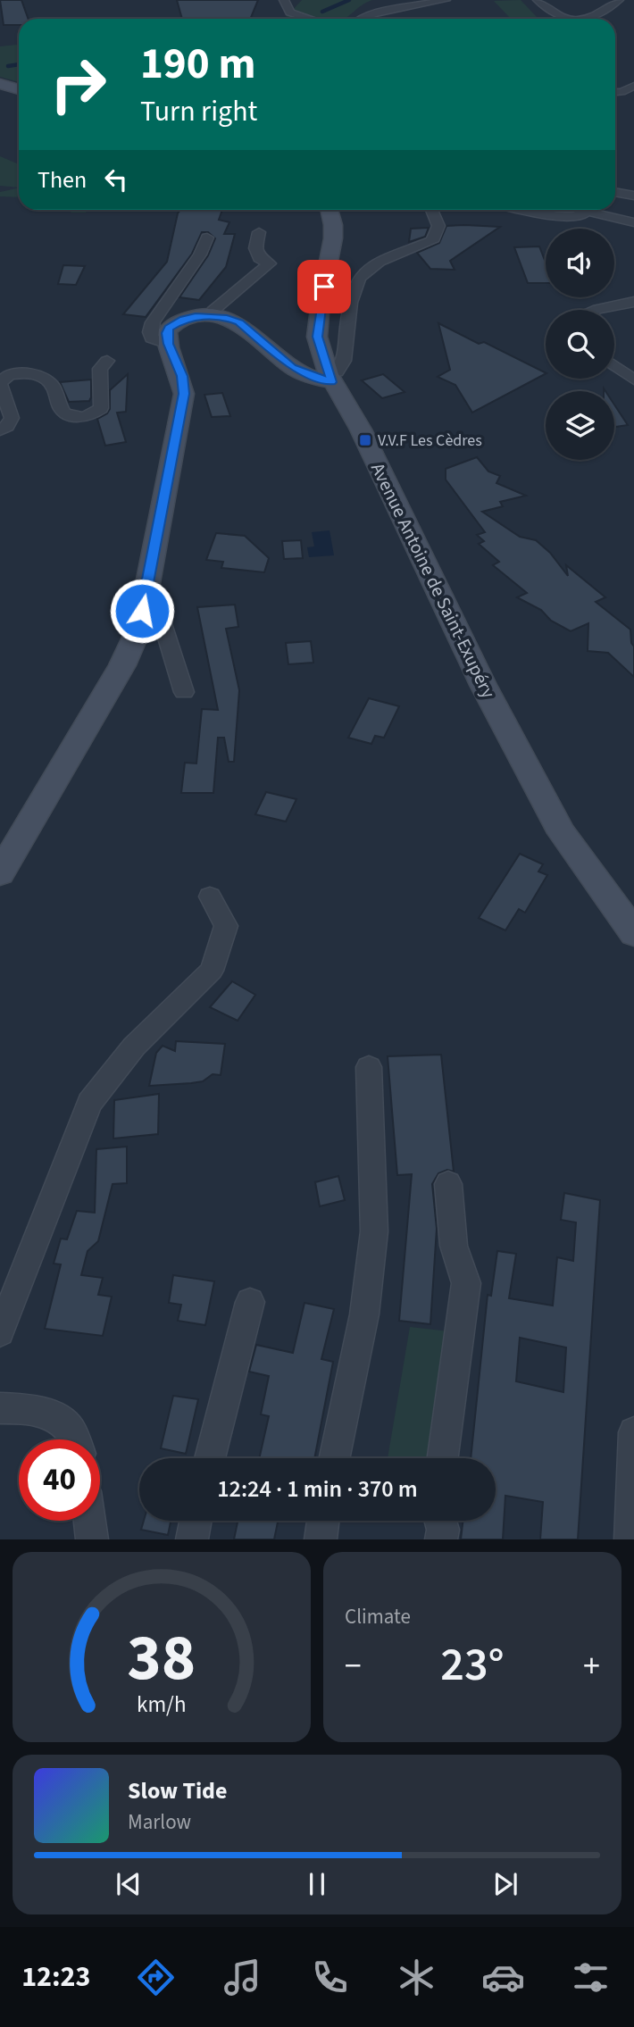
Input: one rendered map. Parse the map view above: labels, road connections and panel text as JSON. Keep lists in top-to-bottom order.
{
  "streets": {
    "main road": ["Avenue Antoine de Saint-Exupéry"]
  },
  "places": {
    "transit": ["V.V.F Les Cèdres"]
  },
  "page": {
    "turn": ["190 m", "Turn right"],
    "then": "Then",
    "limit": "40",
    "trip": "12:24 · 1 min · 370 m",
    "tile": "Climate",
    "heat": ["−", "23°", "+"],
    "song": ["Slow Tide", "Marlow"],
    "tabs": "12:23",
    "gauge": ["38", "km/h"]
  }
}
